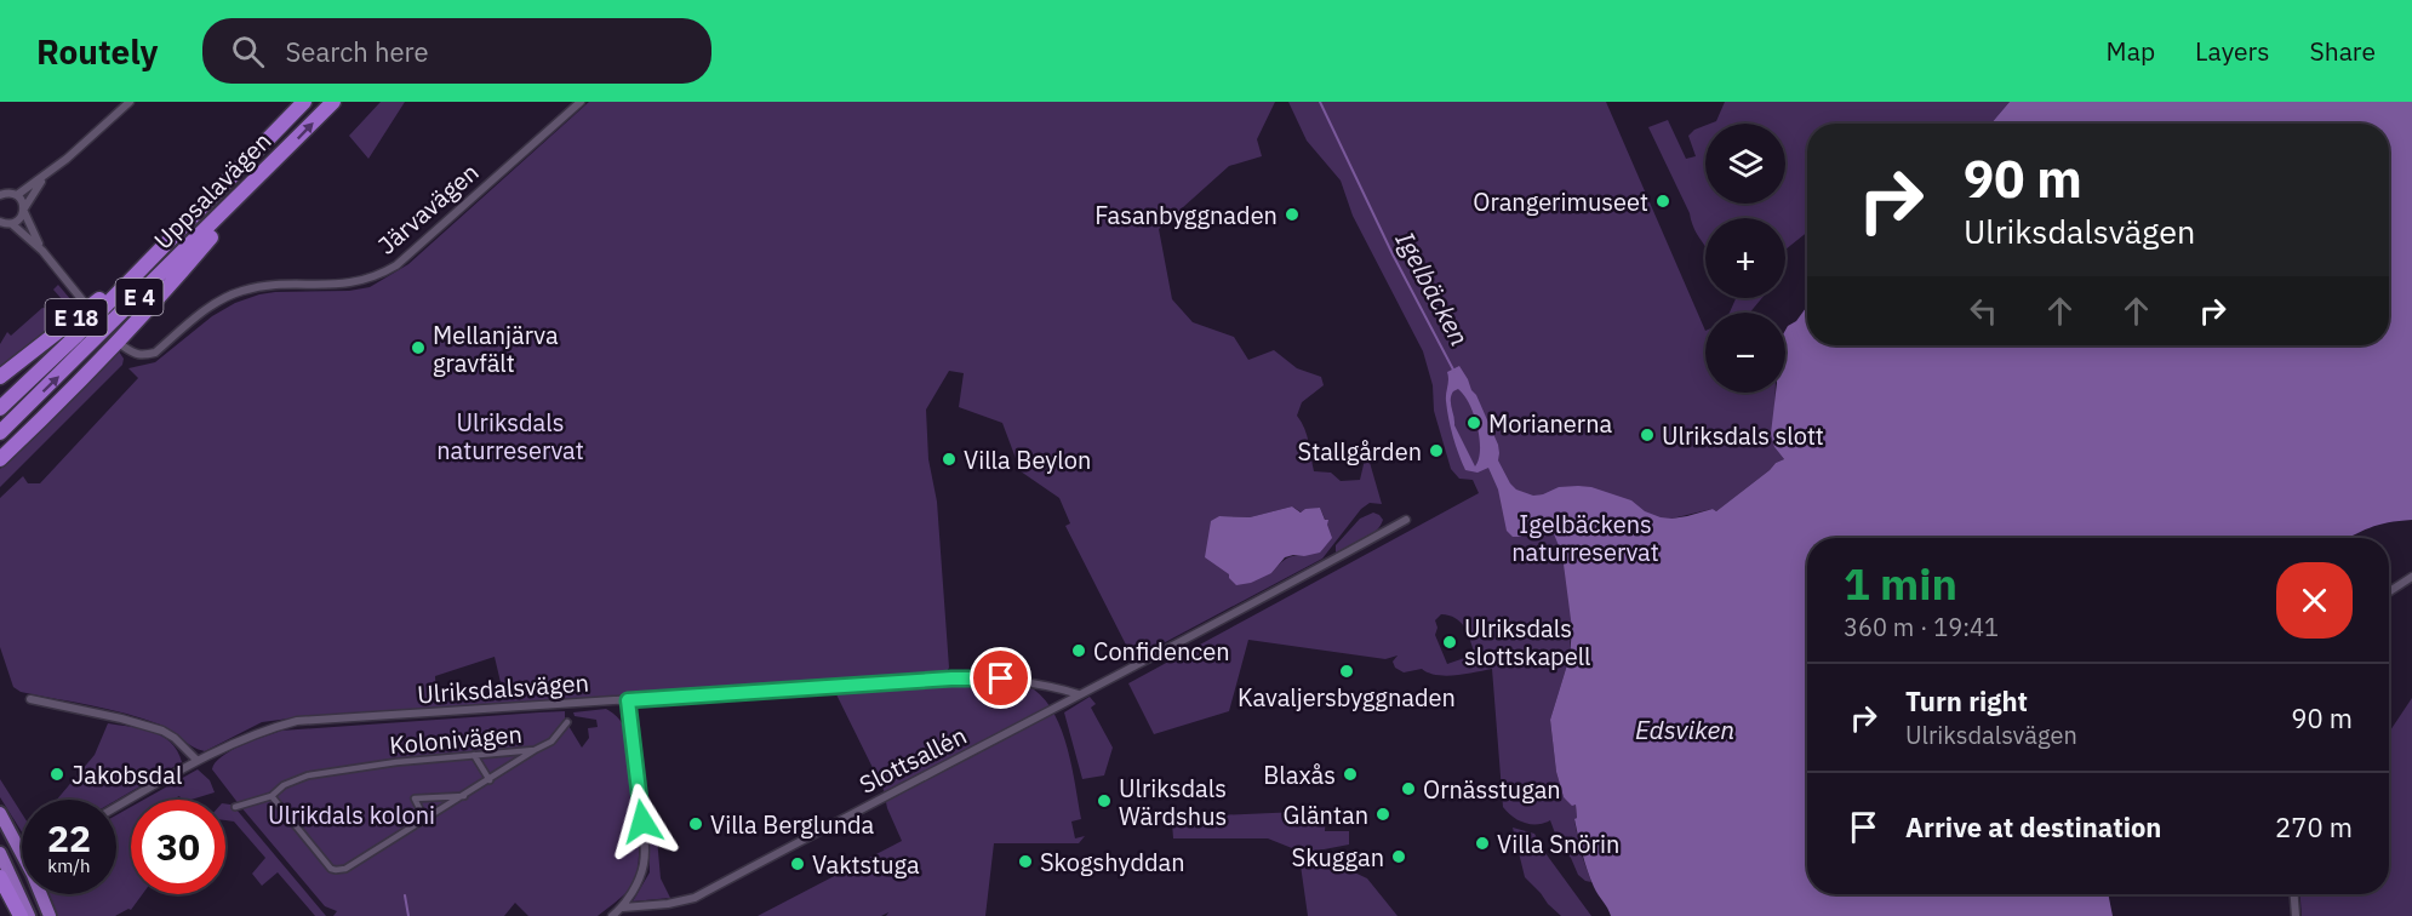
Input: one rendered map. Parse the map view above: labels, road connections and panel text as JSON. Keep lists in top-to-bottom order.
{
  "streets": {
    "highway": ["Uppsalavägen", "E 4", "E 18"],
    "street": [
      "Järvavägen",
      "Ulriksdalsvägen",
      "Kolonivägen",
      "Slottsallén"
    ]
  },
  "crossings": [
    ["Uppsalavägen", "E 4"],
    ["Uppsalavägen", "E 18"],
    ["Ulriksdalsvägen", "Slottsallén"]
  ],
  "water": ["Igelbäcken", "Edsviken"],
  "parks": ["Ulriksdals naturreservat", "Igelbäckens naturreservat", "Ulrikdals koloni"],
  "places": [
    "Orangerimuseet",
    "Fasanbyggnaden",
    "Mellanjärva gravfält",
    "Morianerna",
    "Ulriksdals slott",
    "Stallgården",
    "Villa Beylon",
    "Ulriksdals slottskapell",
    "Confidencen",
    "Kavaljersbyggnaden",
    "Jakobsdal",
    "Blaxås",
    "Ornässtugan",
    "Ulriksdals Wärdshus",
    "Gläntan",
    "Villa Berglunda",
    "Villa Snörin",
    "Skuggan",
    "Skogshyddan",
    "Vaktstuga"
  ],
  "page": {
    "header": "Routely",
    "search": "Search here",
    "nav": ["Map", "Layers", "Share"],
    "map_buttons": ["+", "−"],
    "turn": ["90 m", "Ulriksdalsvägen"],
    "heading": ["1 min", "360 m · 19:41"],
    "list": [
      {
        "name": "Turn right",
        "note": "Ulriksdalsvägen",
        "value": "90 m"
      },
      {
        "name": "Arrive at destination",
        "value": "270 m"
      }
    ],
    "speed": "22 km/h",
    "limit": "30"
  }
}
